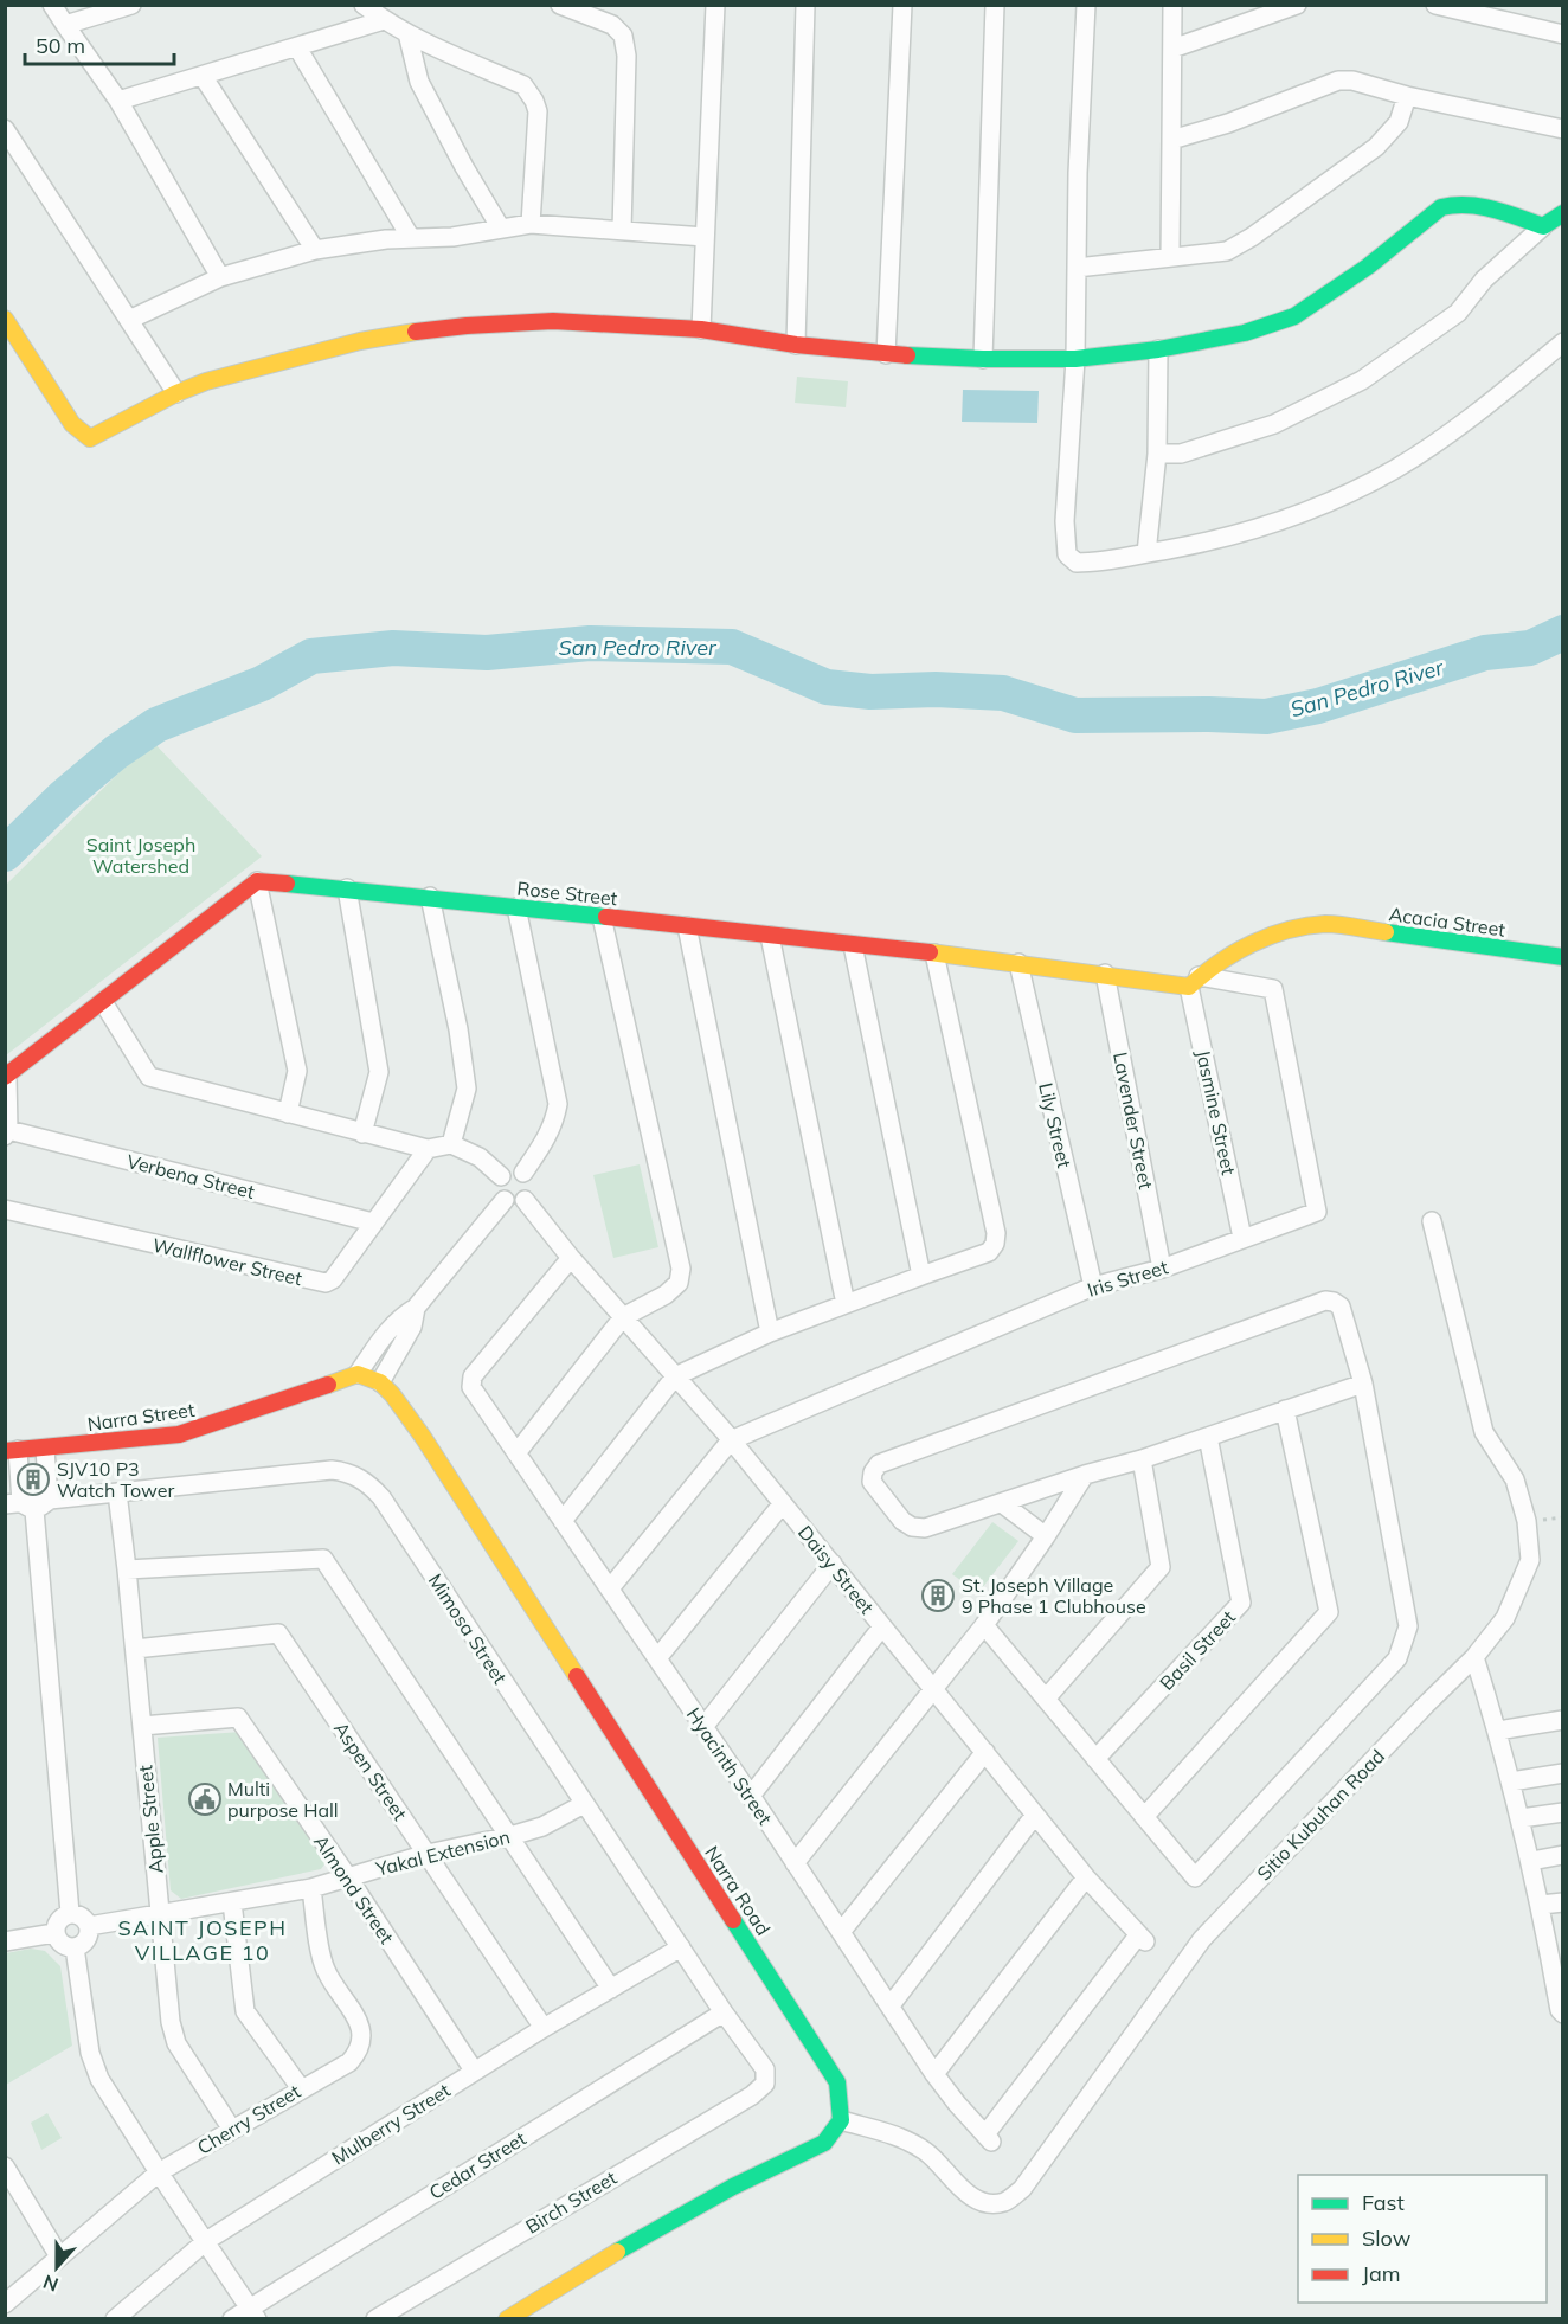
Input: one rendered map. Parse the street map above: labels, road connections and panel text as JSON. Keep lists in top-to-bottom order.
{
  "streets": {
    "street": [
      "Rose Street",
      "Acacia Street",
      "Jasmine Street",
      "Lavender Street",
      "Lily Street",
      "Verbena Street",
      "Wallflower Street",
      "Iris Street",
      "Narra Street",
      "Daisy Street",
      "Mimosa Street",
      "Basil Street",
      "Hyacinth Street",
      "Aspen Street",
      "Sitio Kubuhan Road",
      "Apple Street",
      "Yakal Extension",
      "Almond Street",
      "Narra Road",
      "Cherry Street",
      "Mulberry Street",
      "Cedar Street",
      "Birch Street"
    ]
  },
  "crossings": [
    ["Rose Street", "Acacia Street"],
    ["Rose Street", "Jasmine Street"],
    ["Rose Street", "Lavender Street"],
    ["Rose Street", "Lily Street"],
    ["Rose Street", "Iris Street"],
    ["Acacia Street", "Jasmine Street"],
    ["Acacia Street", "Iris Street"],
    ["Jasmine Street", "Iris Street"],
    ["Lavender Street", "Iris Street"],
    ["Lily Street", "Iris Street"],
    ["Verbena Street", "Wallflower Street"],
    ["Iris Street", "Daisy Street"],
    ["Narra Street", "Narra Road"],
    ["Daisy Street", "Hyacinth Street"],
    ["Mimosa Street", "Apple Street"],
    ["Mimosa Street", "Yakal Extension"],
    ["Mimosa Street", "Mulberry Street"],
    ["Mimosa Street", "Cedar Street"],
    ["Mimosa Street", "Birch Street"],
    ["Aspen Street", "Apple Street"],
    ["Aspen Street", "Yakal Extension"],
    ["Aspen Street", "Mulberry Street"],
    ["Sitio Kubuhan Road", "Narra Road"],
    ["Apple Street", "Yakal Extension"],
    ["Apple Street", "Almond Street"],
    ["Apple Street", "Cherry Street"],
    ["Yakal Extension", "Almond Street"],
    ["Yakal Extension", "Cherry Street"],
    ["Almond Street", "Mulberry Street"]
  ],
  "districts": ["SAINT JOSEPH VILLAGE 10"],
  "water": ["San Pedro River"],
  "parks": ["Saint Joseph Watershed"],
  "places": {
    "building": ["SJV10 P3 Watch Tower", "St. Joseph Village 9 Phase 1 Clubhouse"],
    "public building": ["Multi purpose Hall"]
  },
  "legend": ["Fast", "Slow", "Jam"],
  "scale_bar": "50 m",
  "north": "bottom"
}
